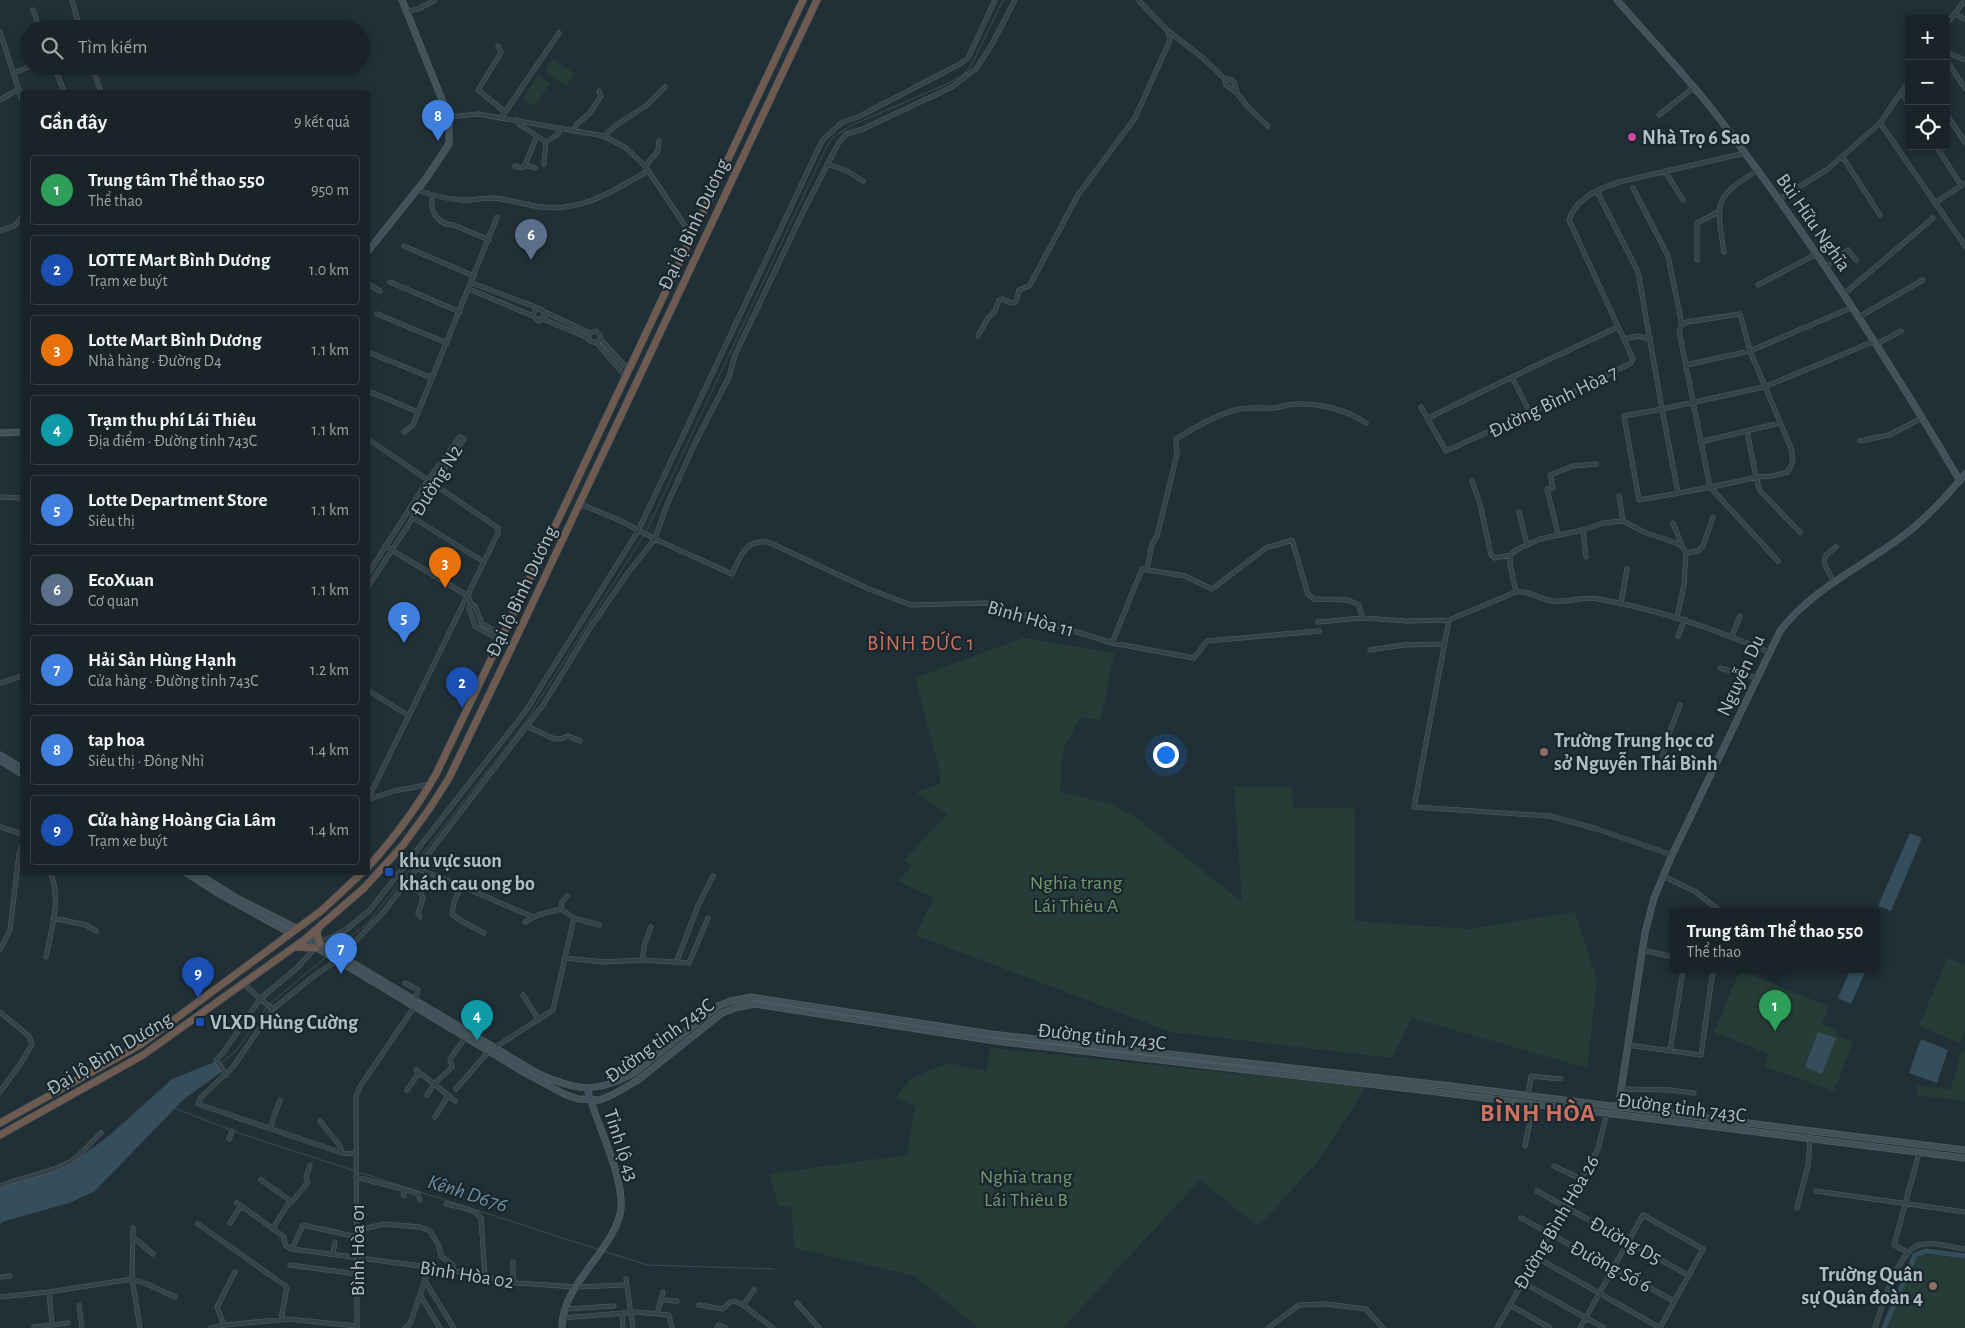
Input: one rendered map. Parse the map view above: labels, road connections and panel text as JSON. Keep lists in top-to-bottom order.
{
  "streets": {
    "highway": ["Đại lộ Bình Dương"],
    "main road": [
      "Bùi Hữu Nghĩa",
      "Nguyễn Du",
      "Đường tỉnh 743C",
      "Tỉnh lộ 43"
    ],
    "street": [
      "Đường Bình Hòa 7",
      "Đường N2",
      "Bình Hòa 11",
      "Đường Bình Hòa 26",
      "Đường D5",
      "Bình Hòa 01",
      "Đường Số 6",
      "Bình Hòa 02"
    ]
  },
  "crossings": [
    ["Bùi Hữu Nghĩa", "Đường Bình Hòa 7"],
    ["Bùi Hữu Nghĩa", "Nguyễn Du"],
    ["Đại lộ Bình Dương", "Đường tỉnh 743C"],
    ["Nguyễn Du", "Đường tỉnh 743C"],
    ["Đường tỉnh 743C", "Tỉnh lộ 43"],
    ["Đường tỉnh 743C", "Đường Bình Hòa 26"],
    ["Đường tỉnh 743C", "Bình Hòa 01"],
    ["Tỉnh lộ 43", "Bình Hòa 02"],
    ["Đường Bình Hòa 26", "Đường D5"],
    ["Đường Bình Hòa 26", "Đường Số 6"],
    ["Bình Hòa 01", "Bình Hòa 02"]
  ],
  "districts": ["BÌNH ĐỨC 1", "BÌNH HÒA"],
  "water": ["Kênh D676"],
  "parks": ["Nghĩa trang Lái Thiêu A", "Nghĩa trang Lái Thiêu B"],
  "places": {
    "other": ["Nhà Trọ 6 Sao", "Trường Trung học cơ sở Nguyễn Thái Bình", "Trường Quân sự Quân đoàn 4"],
    "transit": ["khu vực suon khách cau ong bo", "VLXD Hùng Cường"]
  },
  "page": {
    "map_buttons": ["+", "−"],
    "search": "Tìm kiếm",
    "heading": ["Gần đây", "9 kết quả"],
    "pins": [
      "8",
      "6",
      "3",
      "5",
      "2",
      "7",
      "9",
      "1",
      "4"
    ],
    "list": [
      {
        "mark": "1",
        "name": "Trung tâm Thể thao 550",
        "note": "Thể thao",
        "value": "950 m"
      },
      {
        "mark": "2",
        "name": "LOTTE Mart Bình Dương",
        "note": "Trạm xe buýt",
        "value": "1.0 km"
      },
      {
        "mark": "3",
        "name": "Lotte Mart Bình Dương",
        "note": "Nhà hàng · Đường D4",
        "value": "1.1 km"
      },
      {
        "mark": "4",
        "name": "Trạm thu phí Lái Thiêu",
        "note": "Địa điểm · Đường tỉnh 743C",
        "value": "1.1 km"
      },
      {
        "mark": "5",
        "name": "Lotte Department Store",
        "note": "Siêu thị",
        "value": "1.1 km"
      },
      {
        "mark": "6",
        "name": "EcoXuan",
        "note": "Cơ quan",
        "value": "1.1 km"
      },
      {
        "mark": "7",
        "name": "Hải Sản Hùng Hạnh",
        "note": "Cửa hàng · Đường tỉnh 743C",
        "value": "1.2 km"
      },
      {
        "mark": "8",
        "name": "tap hoa",
        "note": "Siêu thị · Đông Nhì",
        "value": "1.4 km"
      },
      {
        "mark": "9",
        "name": "Cửa hàng Hoàng Gia Lâm",
        "note": "Trạm xe buýt",
        "value": "1.4 km"
      }
    ],
    "popup": ["Trung tâm Thể thao 550", "Thể thao"]
  }
}
